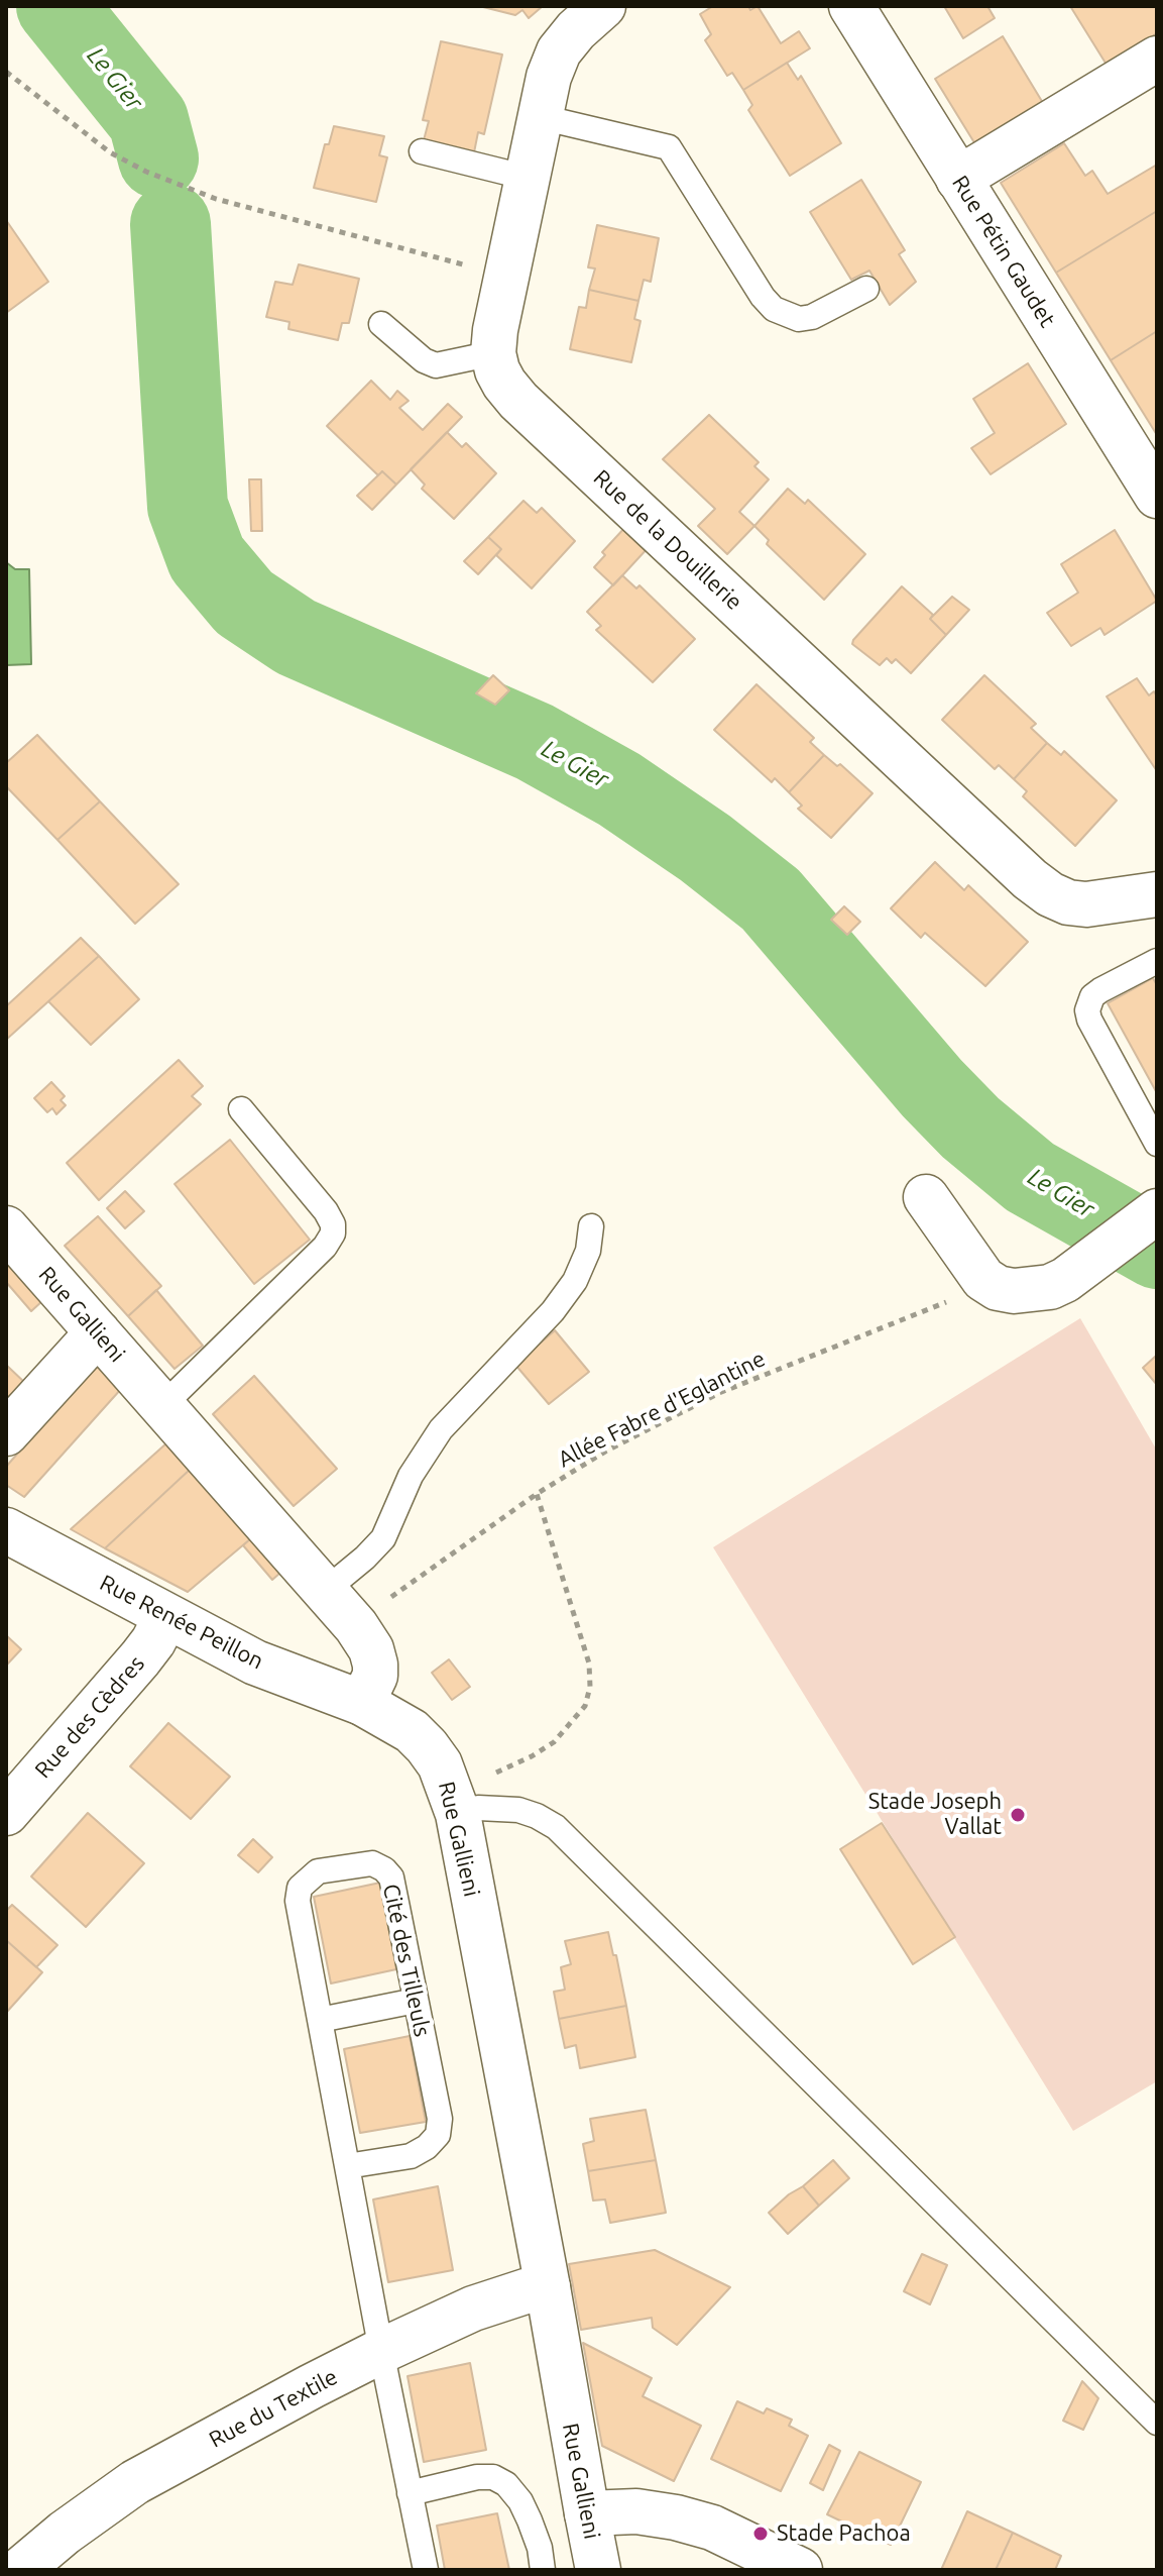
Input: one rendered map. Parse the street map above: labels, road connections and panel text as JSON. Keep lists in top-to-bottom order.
{
  "streets": {
    "street": [
      "Rue Pétin Gaudet",
      "Rue de la Douillerie",
      "Rue Gallieni",
      "Rue Renée Peillon",
      "Rue des Cèdres",
      "Rue du Textile"
    ],
    "lane": ["Cité des Tilleuls"],
    "path": ["Allée Fabre d'Eglantine"]
  },
  "crossings": [
    ["Rue Gallieni", "Rue Renée Peillon"],
    ["Rue Gallieni", "Rue du Textile"],
    ["Rue Renée Peillon", "Rue des Cèdres"],
    ["Cité des Tilleuls", "Rue du Textile"]
  ],
  "water": ["Le Gier"],
  "places": ["Stade Joseph Vallat", "Stade Pachoa"]
}
